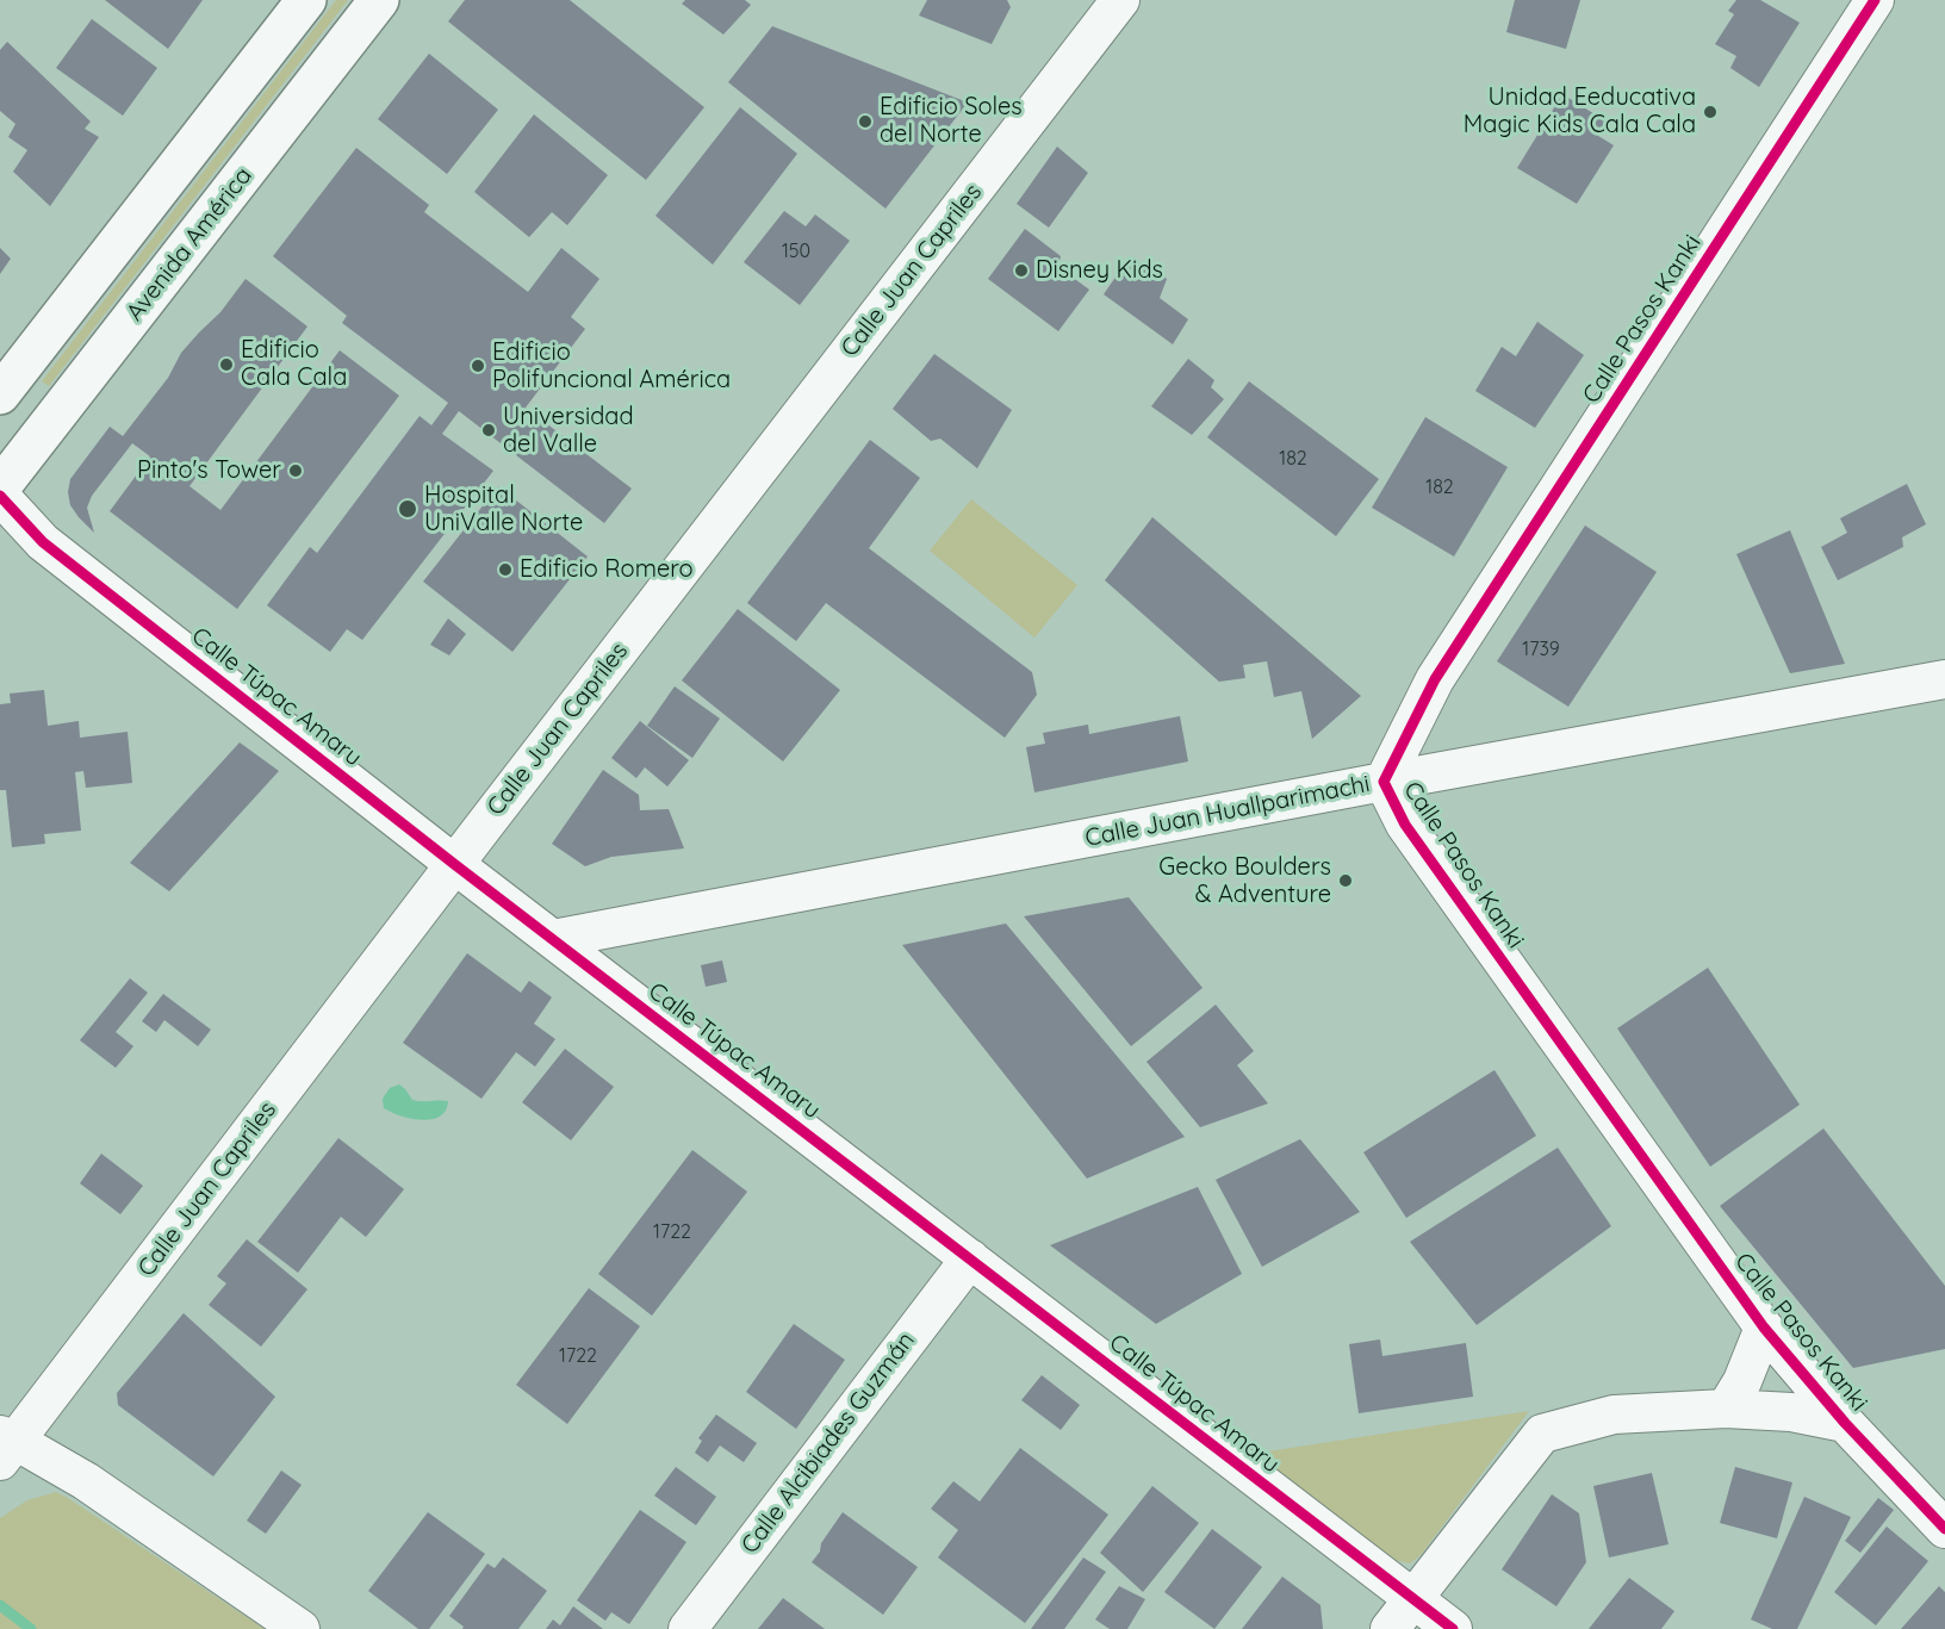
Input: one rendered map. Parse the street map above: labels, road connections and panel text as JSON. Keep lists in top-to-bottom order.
{
  "streets": {
    "main road": ["Avenida América"],
    "street": [
      "Calle Juan Capriles",
      "Calle Pasos Kanki",
      "Calle Túpac Amaru",
      "Calle Juan Huallparimachi",
      "Calle Alcibiades Guzmán"
    ]
  },
  "crossings": [
    ["Calle Juan Capriles", "Calle Túpac Amaru"],
    ["Calle Pasos Kanki", "Calle Juan Huallparimachi"],
    ["Calle Túpac Amaru", "Calle Juan Huallparimachi"],
    ["Calle Túpac Amaru", "Calle Alcibiades Guzmán"]
  ],
  "places": [
    "Unidad Eeducativa Magic Kids Cala Cala",
    "Edificio Soles del Norte",
    "Disney Kids",
    "Edificio Cala Cala",
    "Edificio Polifuncional América",
    "Universidad del Valle",
    "Pinto's Tower",
    "Hospital UniValle Norte",
    "Edificio Romero",
    "Gecko Boulders & Adventure"
  ],
  "house_numbers": [
    "150",
    "182",
    "182",
    "1739",
    "1722",
    "1722"
  ]
}
